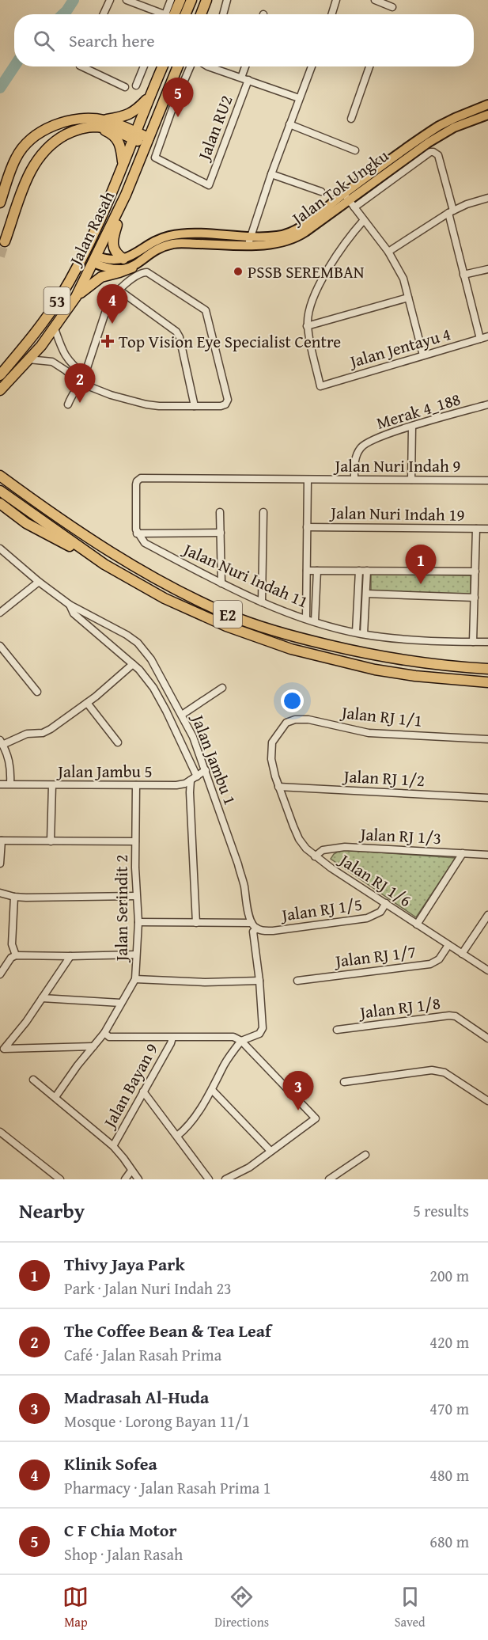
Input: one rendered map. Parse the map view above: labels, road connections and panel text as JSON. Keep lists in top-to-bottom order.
{
  "streets": {
    "highway": ["Jalan Rasah", "53", "E2"],
    "main road": ["Jalan Tok Ungku"],
    "street": [
      "Jalan RU2",
      "Jalan Jentayu 4",
      "Merak 4_188",
      "Jalan Nuri Indah 9",
      "Jalan Nuri Indah 19",
      "Jalan Nuri Indah 11",
      "Jalan RJ 1/1",
      "Jalan Jambu 1",
      "Jalan Jambu 5",
      "Jalan RJ 1/2",
      "Jalan RJ 1/3",
      "Jalan RJ 1/6",
      "Jalan Serindit 2",
      "Jalan RJ 1/5",
      "Jalan RJ 1/7",
      "Jalan RJ 1/8",
      "Jalan Bayan 9"
    ]
  },
  "crossings": [
    ["Merak 4_188", "Jalan Nuri Indah 9"],
    ["Jalan Nuri Indah 9", "Jalan Nuri Indah 11"],
    ["Jalan RJ 1/1", "Jalan RJ 1/2"],
    ["Jalan RJ 1/1", "Jalan RJ 1/6"],
    ["Jalan Jambu 1", "Jalan Jambu 5"],
    ["Jalan Jambu 5", "Jalan Serindit 2"],
    ["Jalan RJ 1/2", "Jalan RJ 1/6"],
    ["Jalan RJ 1/3", "Jalan RJ 1/6"],
    ["Jalan RJ 1/6", "Jalan RJ 1/5"],
    ["Jalan RJ 1/6", "Jalan RJ 1/7"]
  ],
  "places": {
    "other": ["PSSB SEREMBAN"],
    "health": ["Top Vision Eye Specialist Centre"]
  },
  "page": {
    "search": "Search here",
    "pins": [
      "5",
      "4",
      "2",
      "1",
      "3"
    ],
    "heading": ["Nearby", "5 results"],
    "list": [
      {
        "mark": "1",
        "name": "Thivy Jaya Park",
        "note": "Park · Jalan Nuri Indah 23",
        "value": "200 m"
      },
      {
        "mark": "2",
        "name": "The Coffee Bean & Tea Leaf",
        "note": "Café · Jalan Rasah Prima",
        "value": "420 m"
      },
      {
        "mark": "3",
        "name": "Madrasah Al-Huda",
        "note": "Mosque · Lorong Bayan 11/1",
        "value": "470 m"
      },
      {
        "mark": "4",
        "name": "Klinik Sofea",
        "note": "Pharmacy · Jalan Rasah Prima 1",
        "value": "480 m"
      },
      {
        "mark": "5",
        "name": "C F Chia Motor",
        "note": "Shop · Jalan Rasah",
        "value": "680 m"
      }
    ],
    "nav": ["Map", "Directions", "Saved"]
  }
}
